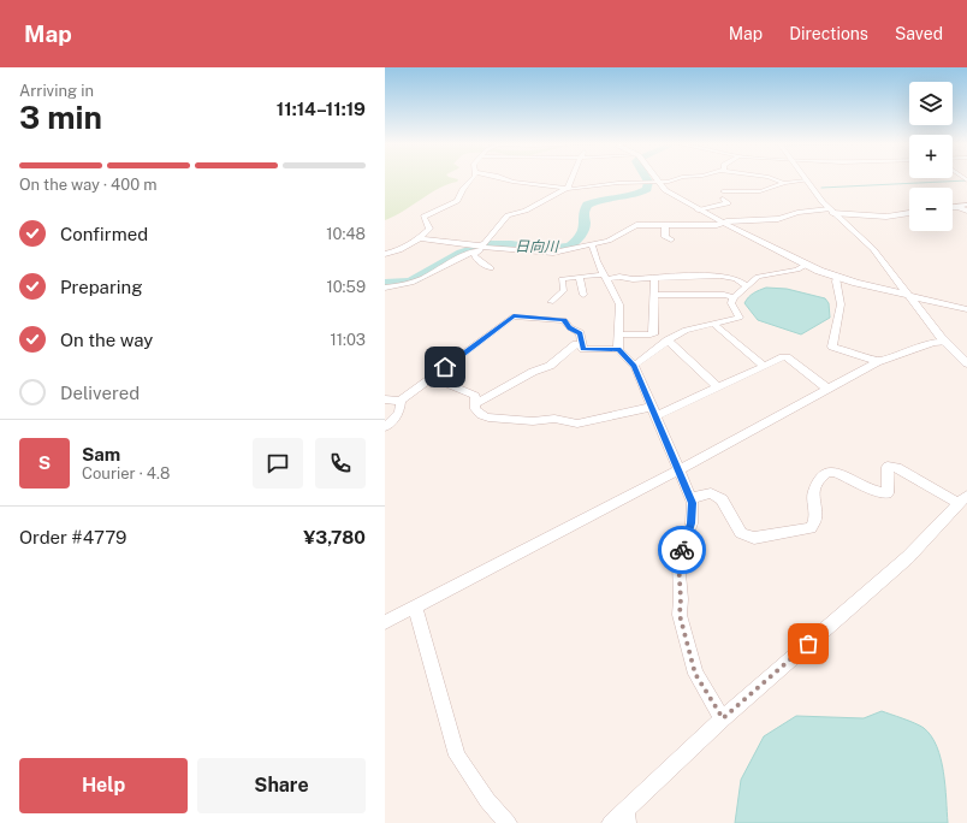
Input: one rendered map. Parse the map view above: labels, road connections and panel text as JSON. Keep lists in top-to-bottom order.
{
  "water": ["日向川"],
  "page": {
    "header": "Map",
    "nav": ["Map", "Directions", "Saved"],
    "heading": ["3 min", "Arriving in", "11:14–11:19"],
    "panel": [
      "Sam",
      "Courier · 4.8",
      "Order #4779",
      "¥3,780"
    ],
    "map_buttons": ["+", "−"],
    "bar": "On the way · 400 m",
    "list": [
      ["Confirmed", "10:48"],
      ["Preparing", "10:59"],
      ["On the way", "11:03"],
      "Delivered"
    ],
    "round": "S",
    "buttons": ["Help", "Share"]
  }
}
